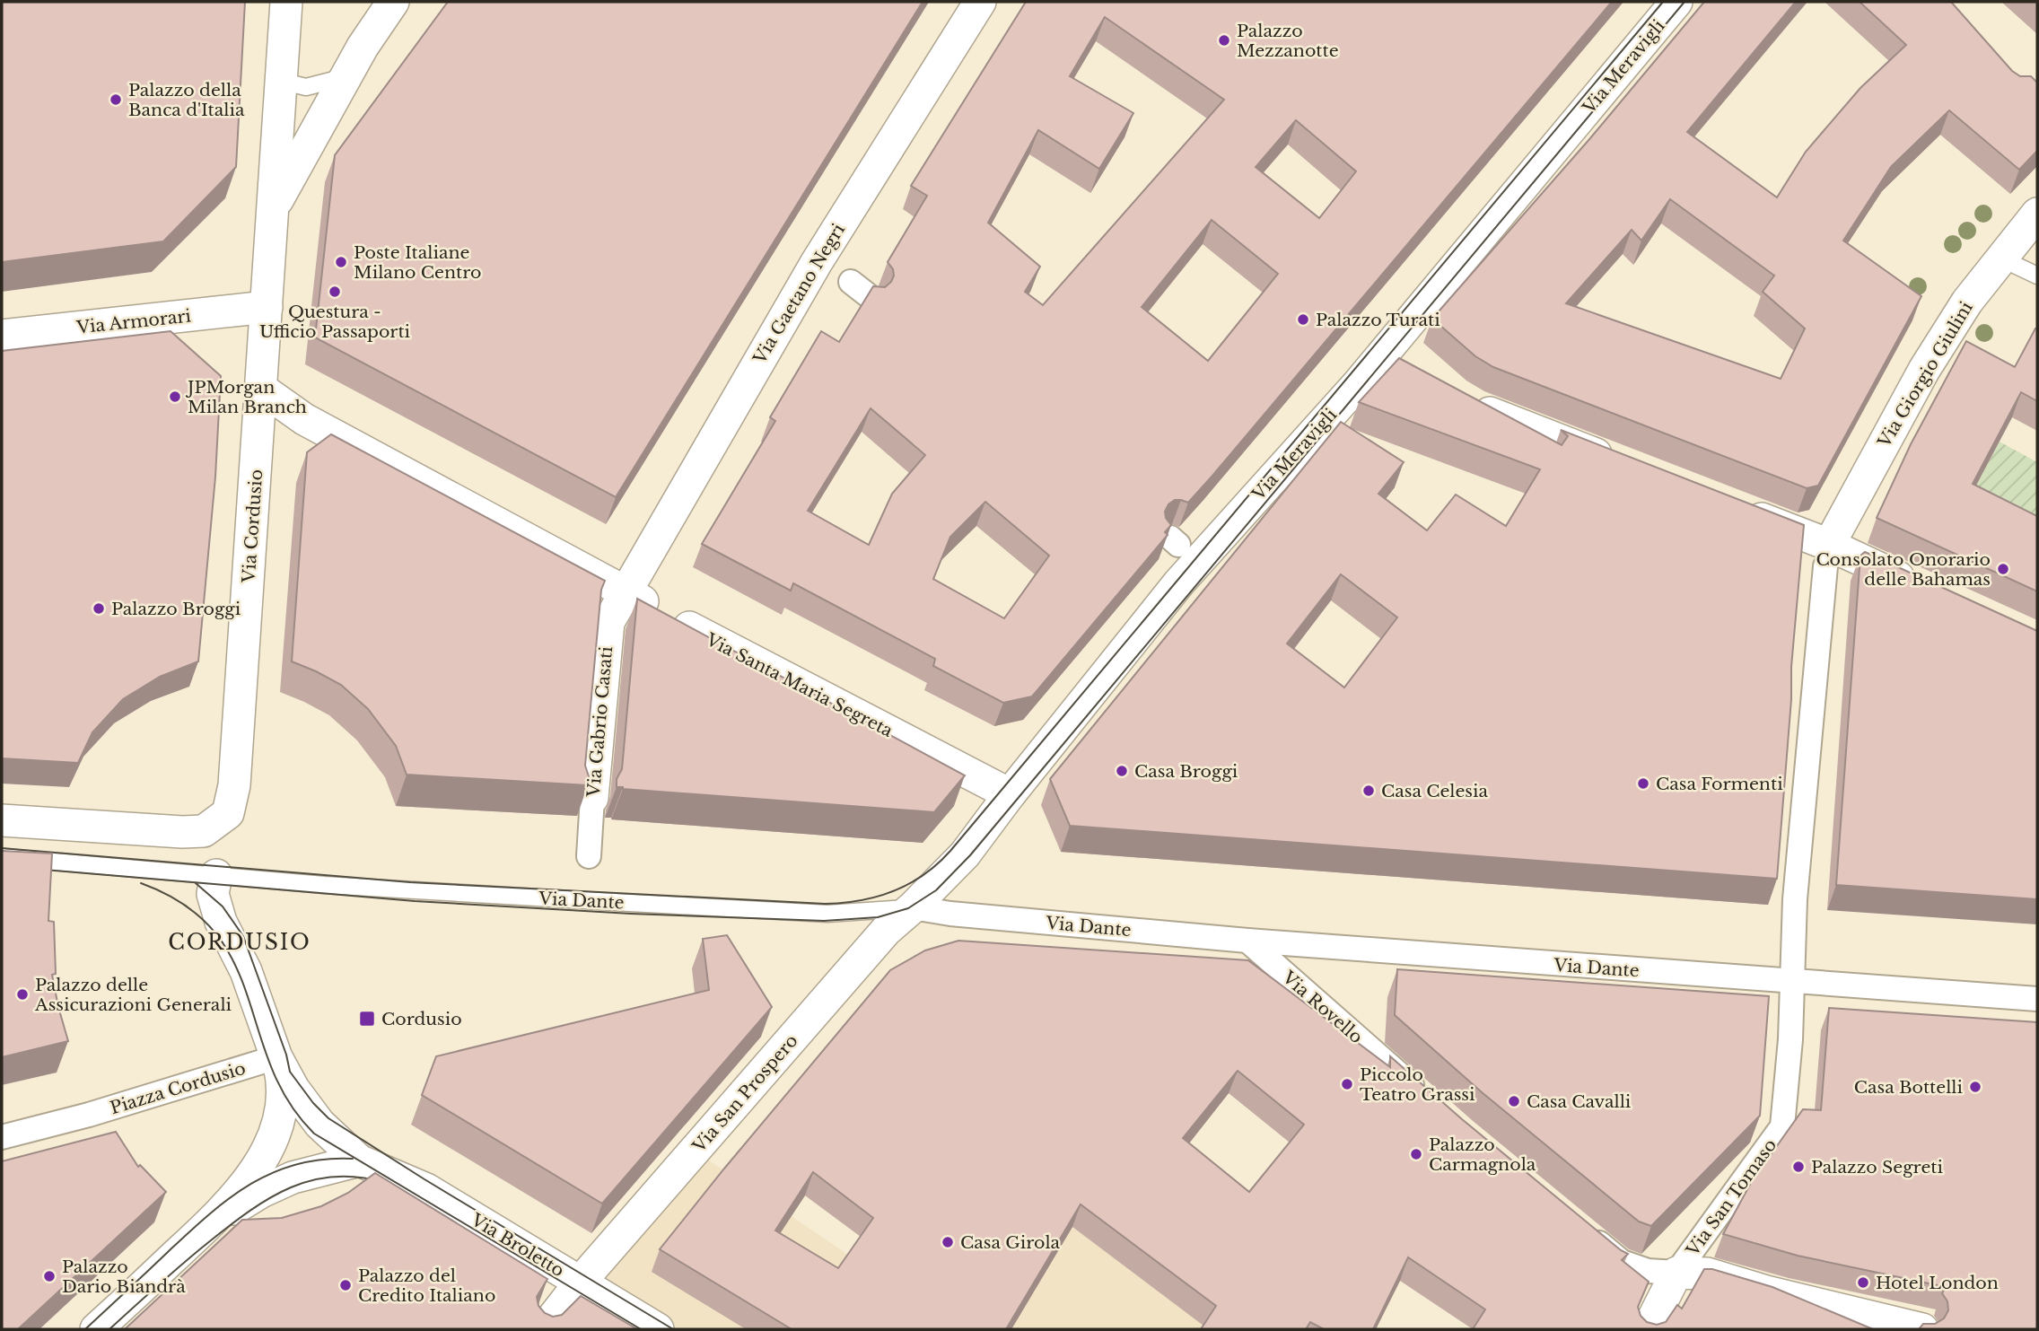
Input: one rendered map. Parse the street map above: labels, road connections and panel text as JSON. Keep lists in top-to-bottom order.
{
  "streets": {
    "street": [
      "Via Meravigli",
      "Via Gaetano Negri",
      "Via Armorari",
      "Via Giorgio Giulini",
      "Via Cordusio",
      "Via Santa Maria Segreta",
      "Via Gabrio Casati",
      "Via Dante",
      "Via Rovello",
      "Piazza Cordusio",
      "Via San Prospero",
      "Via San Tomaso",
      "Via Broletto"
    ]
  },
  "crossings": [
    ["Via Meravigli", "Via Santa Maria Segreta"],
    ["Via Meravigli", "Via Dante"],
    ["Via Meravigli", "Via San Prospero"],
    ["Via Gaetano Negri", "Via Santa Maria Segreta"],
    ["Via Gaetano Negri", "Via Gabrio Casati"],
    ["Via Armorari", "Via Cordusio"],
    ["Via Giorgio Giulini", "Via Dante"],
    ["Via Giorgio Giulini", "Via San Tomaso"],
    ["Via Cordusio", "Via Santa Maria Segreta"],
    ["Via Santa Maria Segreta", "Via Gabrio Casati"],
    ["Via Dante", "Via Rovello"],
    ["Via Dante", "Via San Prospero"],
    ["Via Dante", "Via San Tomaso"],
    ["Via San Prospero", "Via Broletto"]
  ],
  "districts": ["CORDUSIO"],
  "places": {
    "other": [
      "Palazzo Mezzanotte",
      "Palazzo della Banca d'Italia",
      "Poste Italiane Milano Centro",
      "Questura - Ufficio Passaporti",
      "Palazzo Turati",
      "JPMorgan Milan Branch",
      "Consolato Onorario delle Bahamas",
      "Palazzo Broggi",
      "Casa Broggi",
      "Casa Formenti",
      "Casa Celesia",
      "Palazzo delle Assicurazioni Generali",
      "Piccolo Teatro Grassi",
      "Casa Bottelli",
      "Casa Cavalli",
      "Palazzo Carmagnola",
      "Palazzo Segreti",
      "Casa Girola",
      "Palazzo Dario Biandrà",
      "Hotel London",
      "Palazzo del Credito Italiano"
    ],
    "transit": ["Cordusio"]
  }
}
